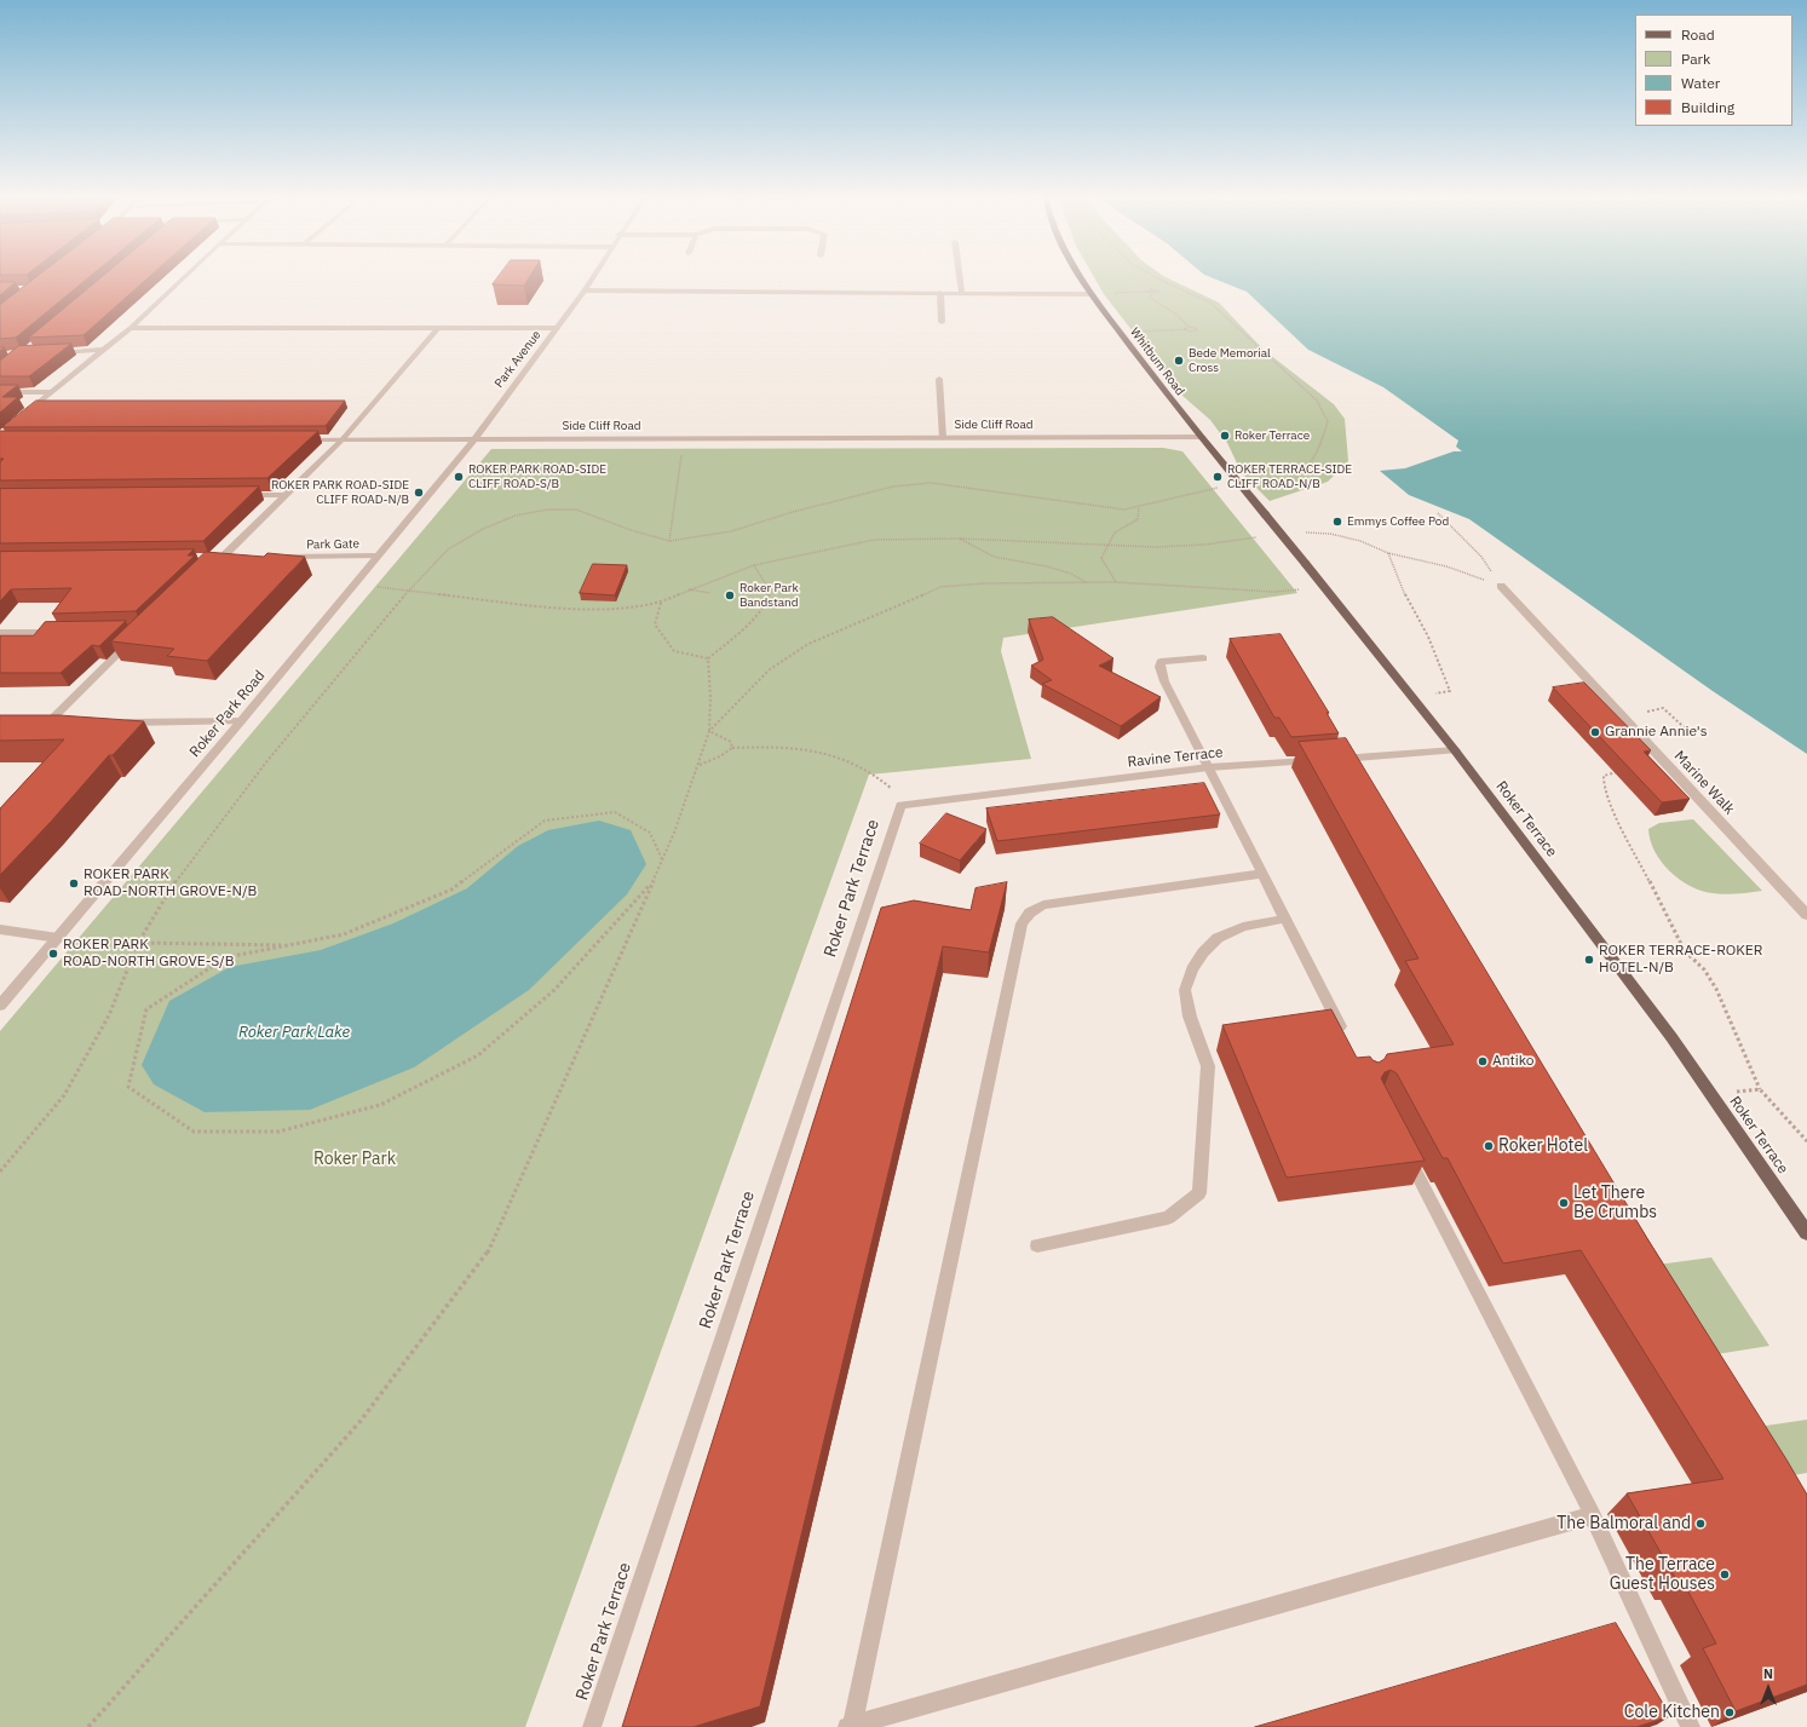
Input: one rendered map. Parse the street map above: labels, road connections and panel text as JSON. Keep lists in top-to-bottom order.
{
  "streets": {
    "main road": ["Whitburn Road", "Roker Terrace"],
    "street": [
      "Park Avenue",
      "Side Cliff Road",
      "Park Gate",
      "Roker Park Road",
      "Ravine Terrace",
      "Marine Walk",
      "Roker Park Terrace"
    ]
  },
  "crossings": [
    ["Park Avenue", "Side Cliff Road"],
    ["Park Avenue", "Roker Park Road"],
    ["Whitburn Road", "Side Cliff Road"],
    ["Whitburn Road", "Roker Terrace"],
    ["Side Cliff Road", "Roker Park Road"],
    ["Side Cliff Road", "Roker Terrace"],
    ["Park Gate", "Roker Park Road"],
    ["Ravine Terrace", "Roker Terrace"],
    ["Ravine Terrace", "Roker Park Terrace"]
  ],
  "water": ["Roker Park Lake"],
  "parks": ["Roker Park"],
  "places": [
    "Bede Memorial Cross",
    "Roker Terrace",
    "ROKER PARK ROAD-SIDE CLIFF ROAD-S/B",
    "ROKER TERRACE-SIDE CLIFF ROAD-N/B",
    "ROKER PARK ROAD-SIDE CLIFF ROAD-N/B",
    "Emmys Coffee Pod",
    "Roker Park Bandstand",
    "Grannie Annie's",
    "ROKER PARK ROAD-NORTH GROVE-N/B",
    "ROKER PARK ROAD-NORTH GROVE-S/B",
    "ROKER TERRACE-ROKER HOTEL-N/B",
    "Antiko",
    "Roker Hotel",
    "Let There Be Crumbs",
    "The Balmoral and",
    "The Terrace Guest Houses",
    "Cole Kitchen"
  ],
  "legend": [
    "Road",
    "Park",
    "Water",
    "Building"
  ],
  "north": "top"
}
